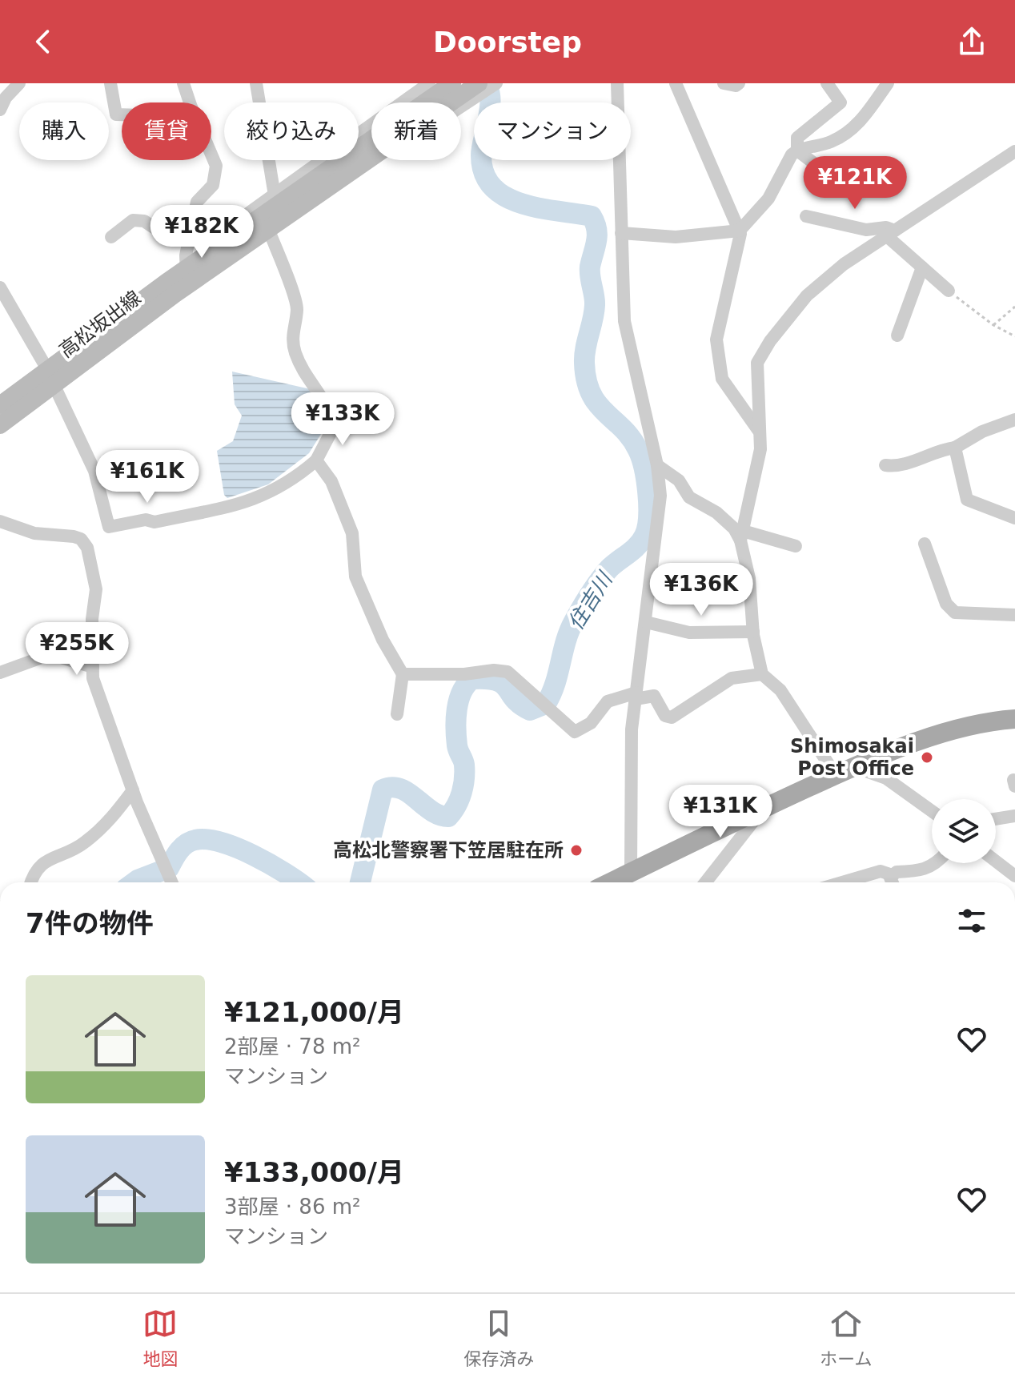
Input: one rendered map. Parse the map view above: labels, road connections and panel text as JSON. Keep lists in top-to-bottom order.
{
  "streets": {
    "main road": ["高松坂出線"]
  },
  "water": ["住吉川"],
  "places": ["Shimosakai Post Office", "高松北警察署下笠居駐在所"],
  "page": {
    "header": "Doorstep",
    "chip": [
      "購入",
      "賃貸",
      "絞り込み",
      "新着",
      "マンション"
    ],
    "price": [
      "¥121K",
      "¥182K",
      "¥133K",
      "¥161K",
      "¥136K",
      "¥255K",
      "¥131K"
    ],
    "heading": "7件の物件",
    "list": [
      {
        "name": "¥121,000/月",
        "note": "2部屋 · 78 m² · マンション"
      },
      {
        "name": "¥133,000/月",
        "note": "3部屋 · 86 m² · マンション"
      }
    ],
    "tabs": ["地図", "保存済み", "ホーム"]
  }
}
